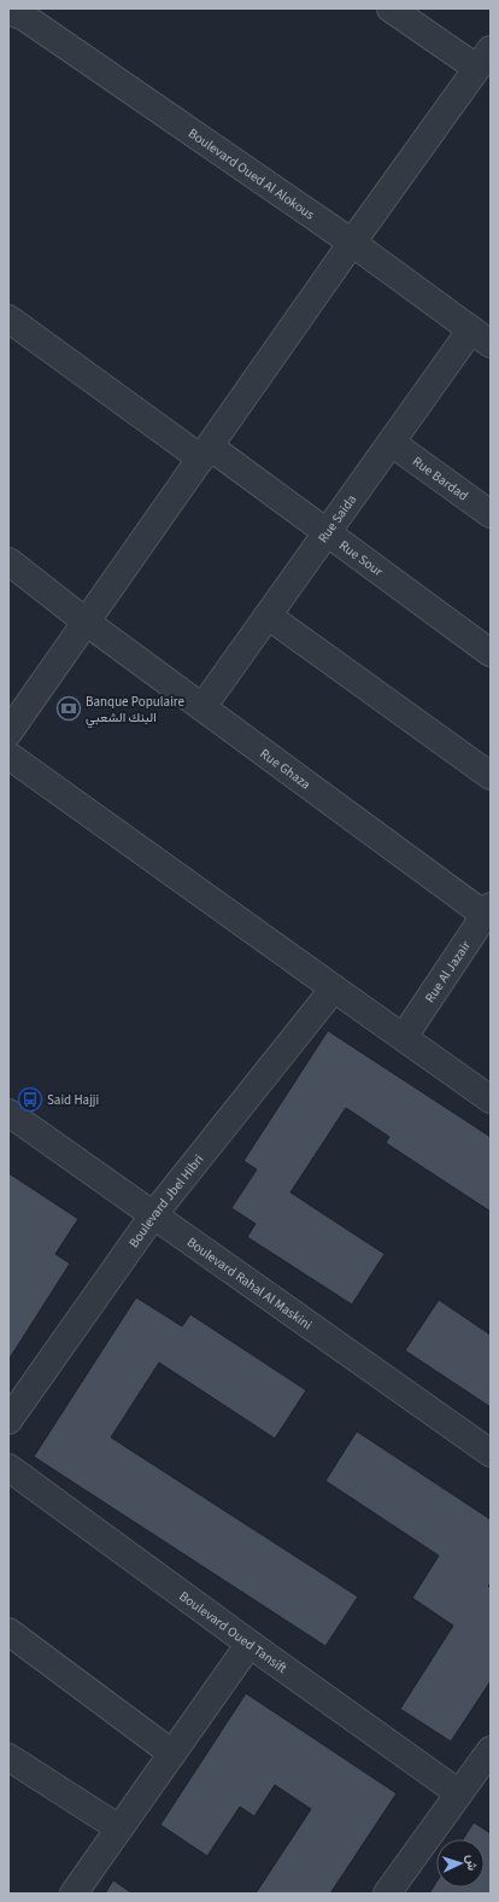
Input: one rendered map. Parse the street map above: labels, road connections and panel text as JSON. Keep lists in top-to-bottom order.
{
  "streets": {
    "street": [
      "Boulevard Oued Al Alokous",
      "Rue Bardad",
      "Rue Saida",
      "Rue Sour",
      "Rue Ghaza",
      "Rue Al Jazair",
      "Boulevard Jbel Hibri",
      "Boulevard Rahal Al Maskini",
      "Boulevard Oued Tansift"
    ]
  },
  "crossings": [
    ["Boulevard Oued Al Alokous", "Rue Saida"],
    ["Rue Bardad", "Rue Saida"],
    ["Rue Saida", "Rue Sour"],
    ["Rue Saida", "Rue Ghaza"],
    ["Rue Ghaza", "Rue Al Jazair"],
    ["Boulevard Jbel Hibri", "Boulevard Rahal Al Maskini"]
  ],
  "places": {
    "bank": ["Banque Populaire البنك الشعبي"],
    "bus stop": ["Said Hajji"]
  },
  "north": "right"
}
